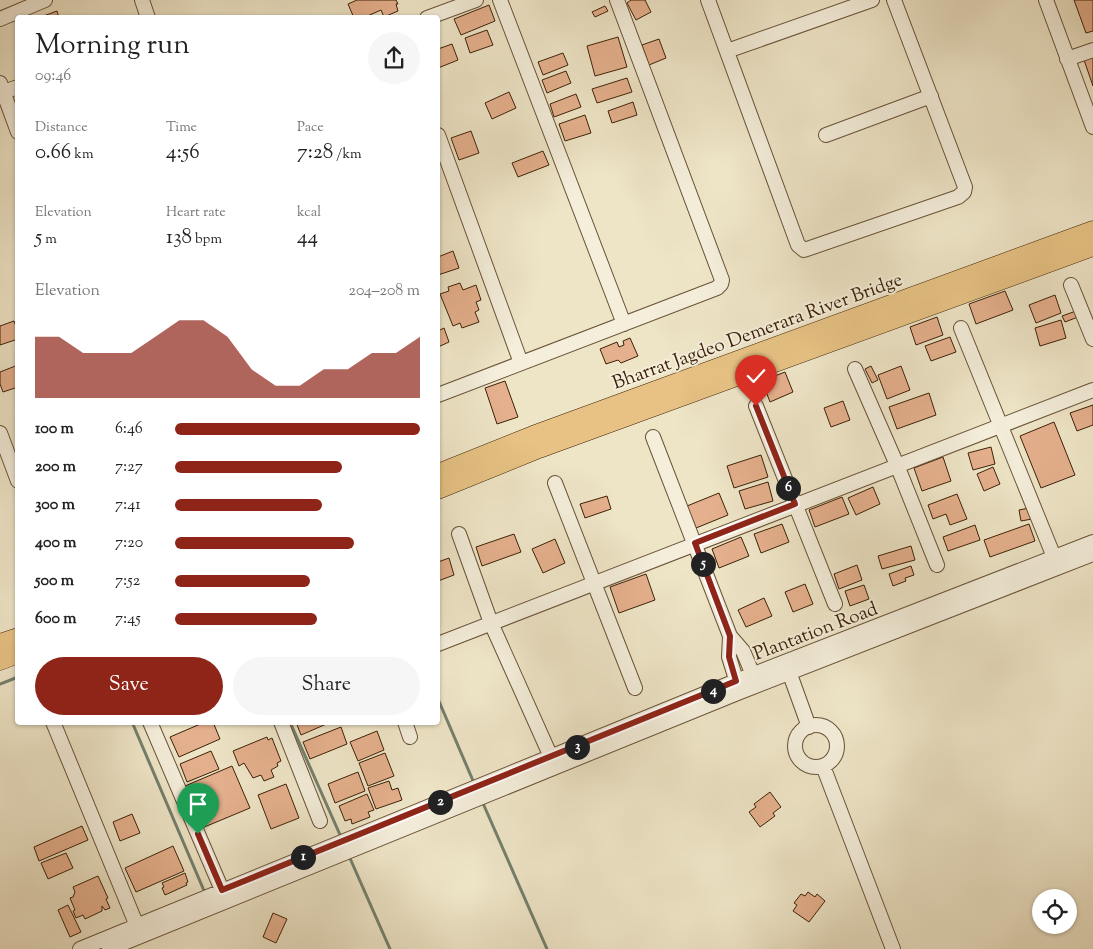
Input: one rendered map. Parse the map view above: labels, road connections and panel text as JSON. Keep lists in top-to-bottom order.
{
  "streets": {
    "main road": ["Bharrat Jagdeo Demerara River Bridge"],
    "street": ["Plantation Road"]
  },
  "page": {
    "heading": ["Morning run", "09:46"],
    "stats": [
      ["Distance", "0.66 km"],
      ["Time", "4:56"],
      ["Pace", "7:28 /km"],
      ["Elevation", "5 m"],
      ["Heart rate", "138 bpm"],
      ["kcal", "44"]
    ],
    "chart": ["Elevation", "204–208 m"],
    "list": [
      {
        "name": "100 m",
        "note": "6:46"
      },
      {
        "name": "200 m",
        "note": "7:27"
      },
      {
        "name": "300 m",
        "note": "7:41"
      },
      {
        "name": "400 m",
        "note": "7:20"
      },
      {
        "name": "500 m",
        "note": "7:52"
      },
      {
        "name": "600 m",
        "note": "7:45"
      }
    ],
    "pins": [
      "6",
      "5",
      "4",
      "3",
      "2",
      "1"
    ],
    "buttons": ["Save", "Share"]
  }
}
